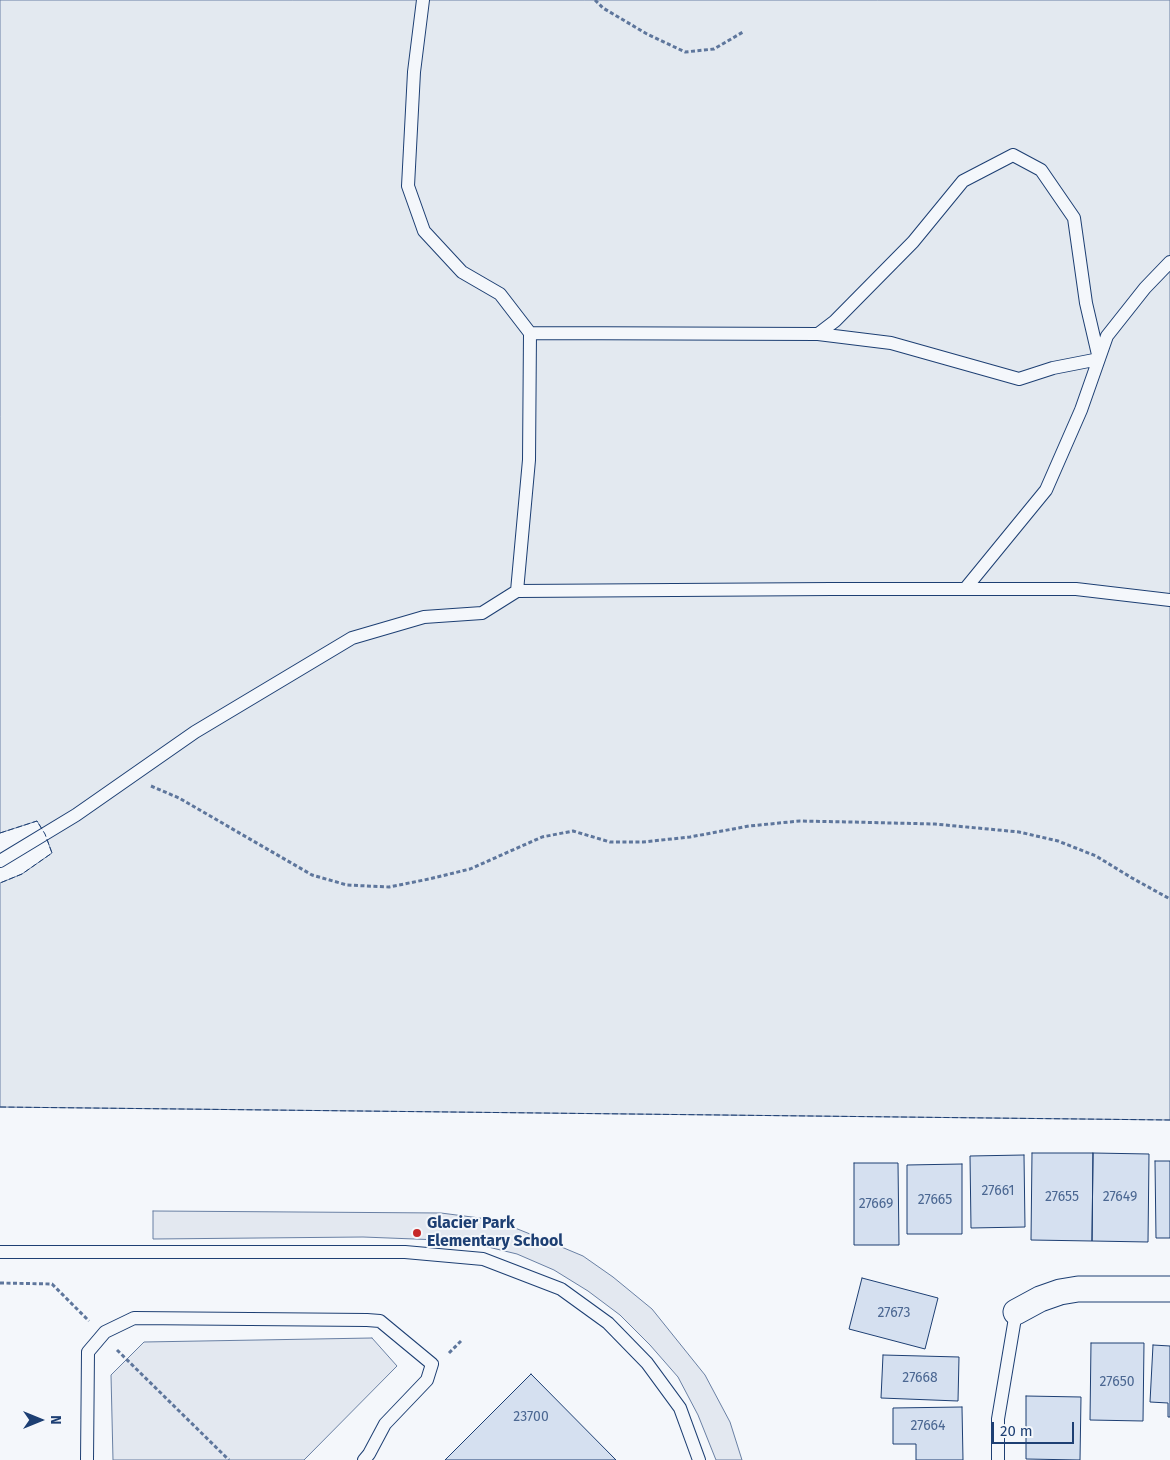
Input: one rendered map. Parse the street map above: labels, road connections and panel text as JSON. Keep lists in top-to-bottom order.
{
  "places": ["Glacier Park Elementary School"],
  "house_numbers": [
    "27661",
    "27655",
    "27649",
    "27665",
    "27669",
    "27673",
    "27668",
    "27650",
    "23700",
    "27664"
  ],
  "scale_bar": "20 m",
  "north": "right"
}
